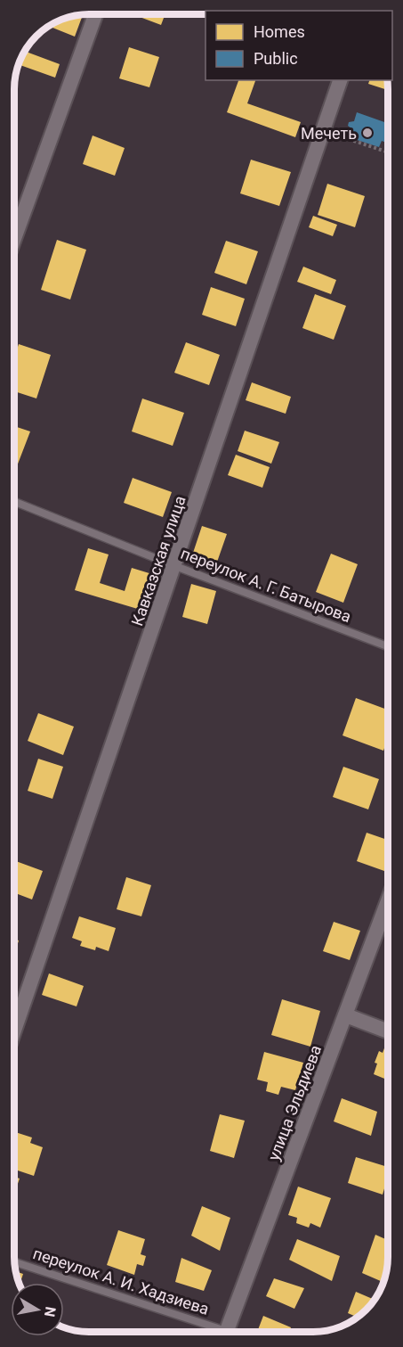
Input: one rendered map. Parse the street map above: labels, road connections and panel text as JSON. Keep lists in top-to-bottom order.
{
  "streets": {
    "street": ["Кавказская улица", "улица Эльдиева"],
    "lane": ["переулок А. Г. Батырова", "переулок А. И. Хадзиева"]
  },
  "crossings": [
    ["Кавказская улица", "переулок А. Г. Батырова"]
  ],
  "places": ["Мечеть"],
  "legend": ["Homes", "Public"],
  "north": "right"
}
